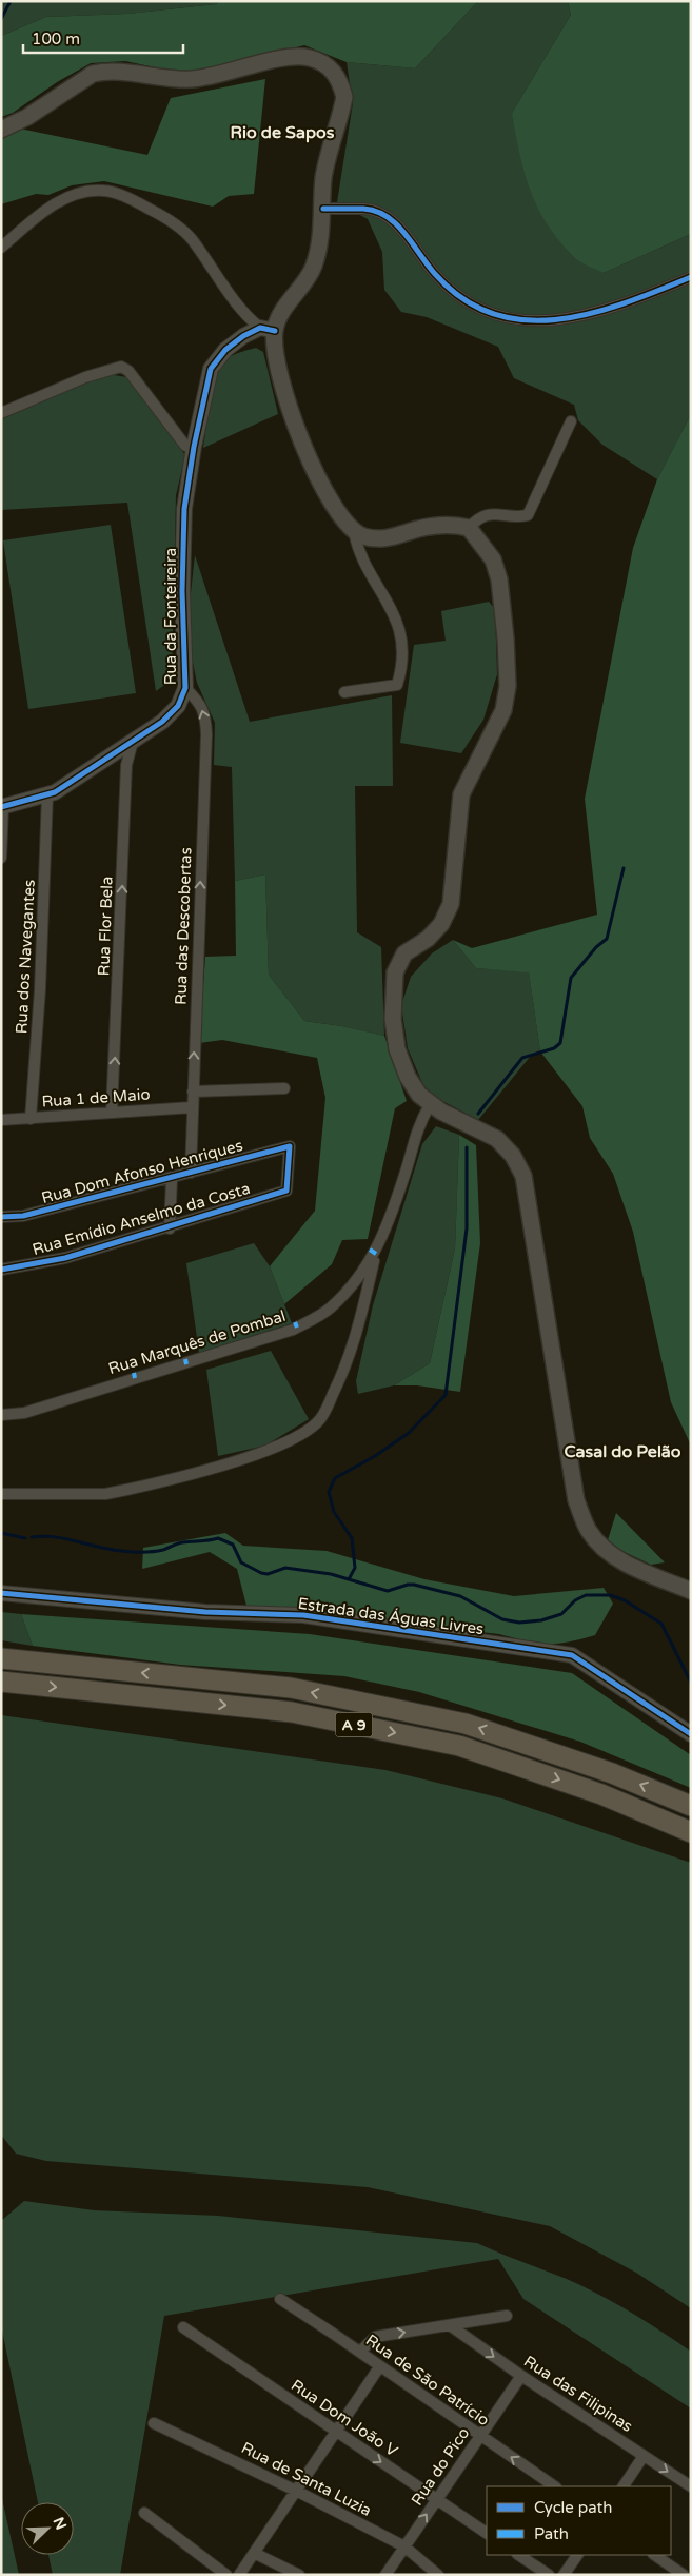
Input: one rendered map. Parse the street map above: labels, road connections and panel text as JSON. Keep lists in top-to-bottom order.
{
  "streets": {
    "highway": ["A 9"],
    "street": [
      "Rua da Fonteireira",
      "Rua Flor Bela",
      "Rua das Descobertas",
      "Rua dos Navegantes",
      "Rua 1 de Maio",
      "Rua Dom Afonso Henriques",
      "Rua Emídio Anselmo da Costa",
      "Rua Marquês de Pombal",
      "Estrada das Águas Livres",
      "Rua de São Patrício",
      "Rua das Filipinas",
      "Rua Dom João V",
      "Rua do Pico",
      "Rua de Santa Luzia"
    ]
  },
  "crossings": [
    ["Rua da Fonteireira", "Rua Flor Bela"],
    ["Rua da Fonteireira", "Rua das Descobertas"],
    ["Rua da Fonteireira", "Rua dos Navegantes"],
    ["Rua Flor Bela", "Rua 1 de Maio"],
    ["Rua das Descobertas", "Rua 1 de Maio"],
    ["Rua das Descobertas", "Rua Dom Afonso Henriques"],
    ["Rua dos Navegantes", "Rua 1 de Maio"],
    ["Rua Dom Afonso Henriques", "Rua Emídio Anselmo da Costa"],
    ["Rua de São Patrício", "Rua do Pico"],
    ["Rua das Filipinas", "Rua do Pico"],
    ["Rua Dom João V", "Rua do Pico"],
    ["Rua do Pico", "Rua de Santa Luzia"]
  ],
  "one_way": ["Rua Flor Bela", "Rua das Descobertas", "Rua das Filipinas"],
  "districts": ["Rio de Sapos", "Casal do Pelão"],
  "legend": ["Cycle path", "Path"],
  "scale_bar": "100 m",
  "north": "top right"
}
